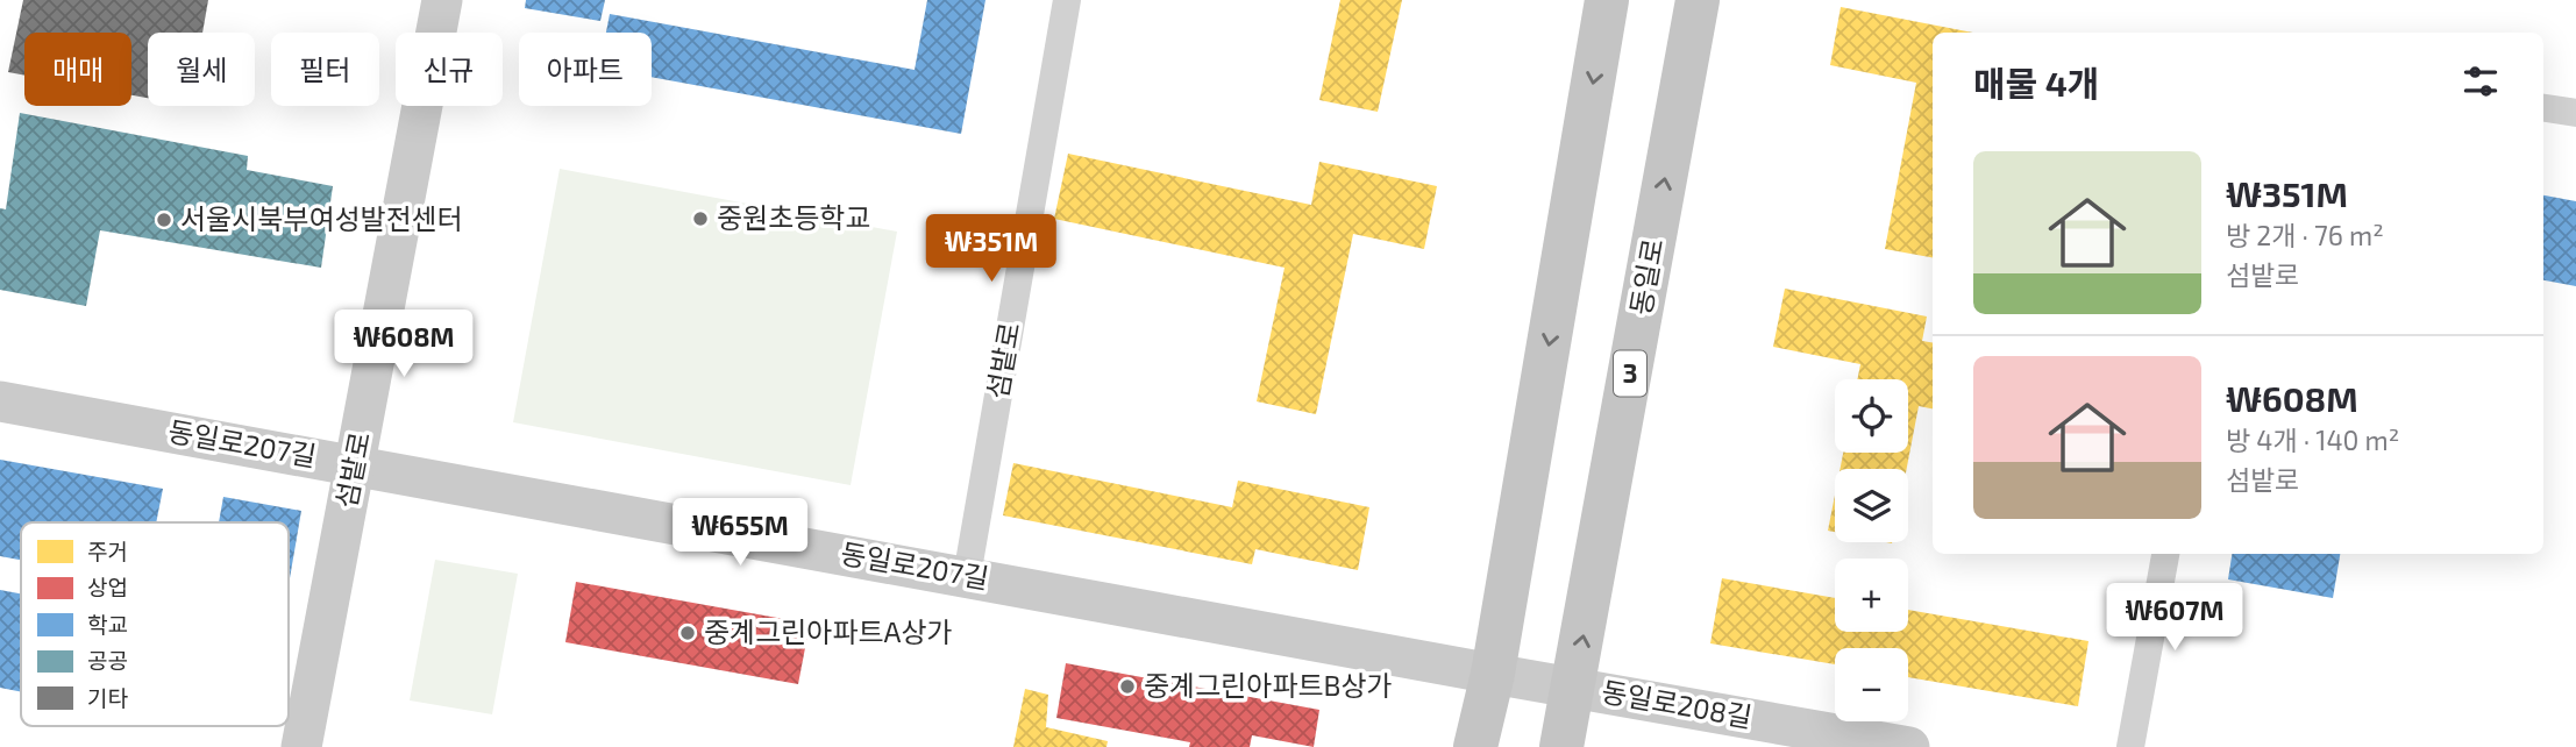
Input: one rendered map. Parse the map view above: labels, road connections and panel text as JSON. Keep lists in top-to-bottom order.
{
  "streets": {
    "main road": ["동일로", "3"],
    "street": ["섬밭로", "동일로207길", "동일로208길"]
  },
  "crossings": [
    ["동일로", "동일로208길"],
    ["섬밭로", "동일로207길"],
    ["동일로207길", "동일로208길"]
  ],
  "places": [
    "중원초등학교",
    "서울시북부여성발전센터",
    "중계그린아파트A상가",
    "중계그린아파트B상가"
  ],
  "legend": [
    "주거",
    "상업",
    "학교",
    "공공",
    "기타"
  ],
  "page": {
    "chip": [
      "매매",
      "월세",
      "필터",
      "신규",
      "아파트"
    ],
    "heading": "매물 4개",
    "list": [
      {
        "name": "₩351M",
        "note": "방 2개 · 76 m² · 섬밭로"
      },
      {
        "name": "₩608M",
        "note": "방 4개 · 140 m² · 섬밭로"
      }
    ],
    "price": [
      "₩351M",
      "₩608M",
      "₩655M",
      "₩607M"
    ],
    "map_buttons": ["+", "−"]
  }
}
